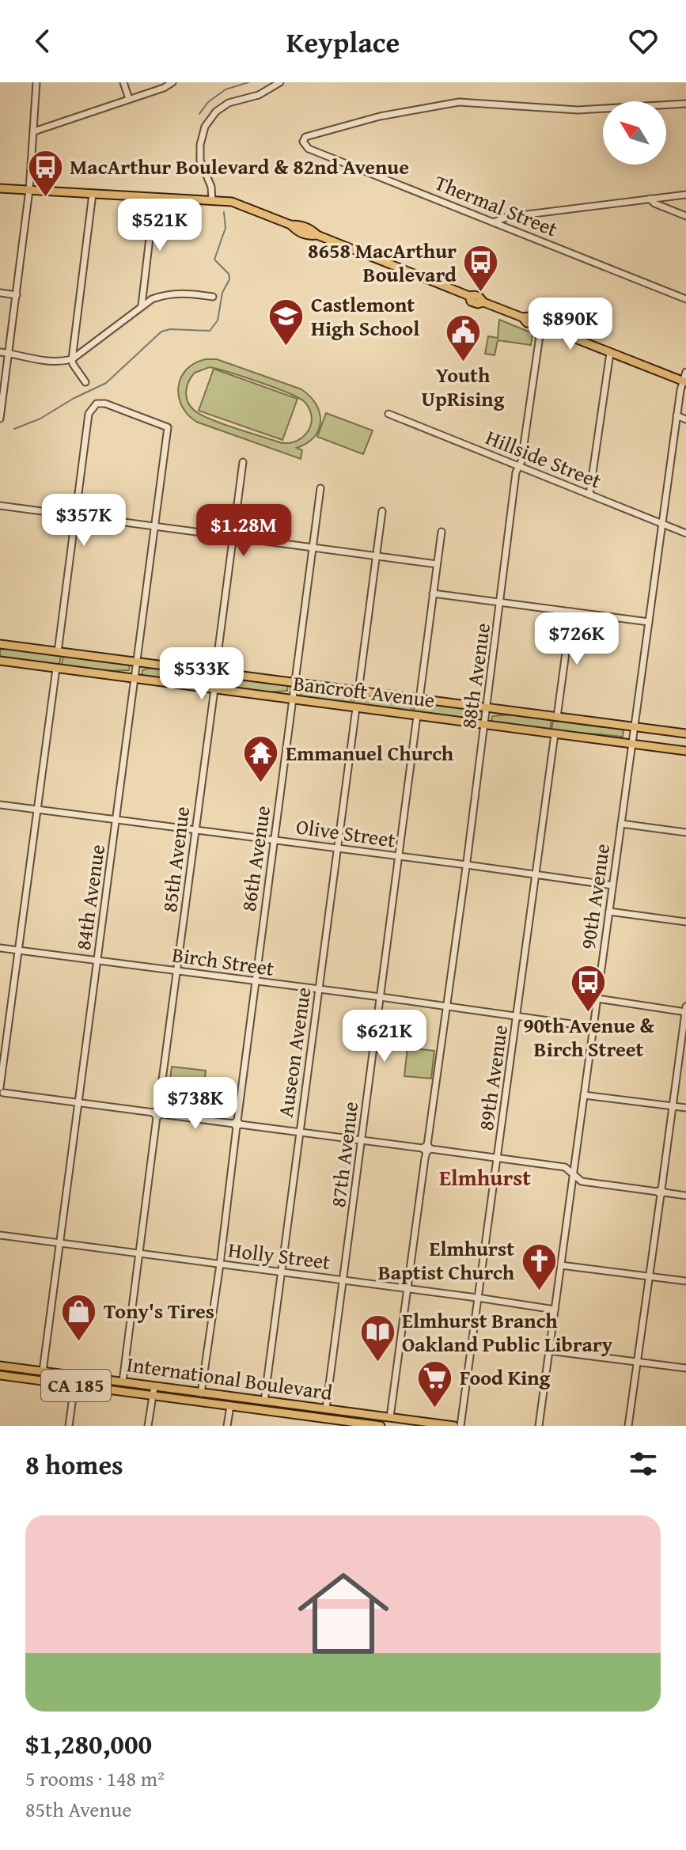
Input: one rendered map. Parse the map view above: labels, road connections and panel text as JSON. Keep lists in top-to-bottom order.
{
  "streets": {
    "main road": ["Bancroft Avenue", "International Boulevard", "CA 185"],
    "street": [
      "Thermal Street",
      "Hillside Street",
      "88th Avenue",
      "Olive Street",
      "86th Avenue",
      "85th Avenue",
      "90th Avenue",
      "84th Avenue",
      "Birch Street",
      "Auseon Avenue",
      "89th Avenue",
      "87th Avenue",
      "Holly Street"
    ]
  },
  "crossings": [
    ["Hillside Street", "88th Avenue"],
    ["Hillside Street", "90th Avenue"],
    ["88th Avenue", "Bancroft Avenue"],
    ["88th Avenue", "Olive Street"],
    ["88th Avenue", "Birch Street"],
    ["88th Avenue", "Holly Street"],
    ["88th Avenue", "International Boulevard"],
    ["Bancroft Avenue", "86th Avenue"],
    ["Bancroft Avenue", "85th Avenue"],
    ["Bancroft Avenue", "90th Avenue"],
    ["Bancroft Avenue", "84th Avenue"],
    ["Bancroft Avenue", "Auseon Avenue"],
    ["Bancroft Avenue", "89th Avenue"],
    ["Bancroft Avenue", "87th Avenue"],
    ["Olive Street", "86th Avenue"],
    ["Olive Street", "85th Avenue"],
    ["Olive Street", "90th Avenue"],
    ["Olive Street", "84th Avenue"],
    ["Olive Street", "Auseon Avenue"],
    ["Olive Street", "89th Avenue"],
    ["Olive Street", "87th Avenue"],
    ["86th Avenue", "Birch Street"],
    ["86th Avenue", "Holly Street"],
    ["86th Avenue", "International Boulevard"],
    ["85th Avenue", "Birch Street"],
    ["85th Avenue", "Holly Street"],
    ["85th Avenue", "International Boulevard"],
    ["90th Avenue", "Birch Street"],
    ["90th Avenue", "Holly Street"],
    ["84th Avenue", "Birch Street"],
    ["84th Avenue", "Holly Street"],
    ["84th Avenue", "International Boulevard"],
    ["Birch Street", "Auseon Avenue"],
    ["Birch Street", "89th Avenue"],
    ["Birch Street", "87th Avenue"],
    ["Auseon Avenue", "Holly Street"],
    ["Auseon Avenue", "International Boulevard"],
    ["89th Avenue", "Holly Street"],
    ["87th Avenue", "Holly Street"],
    ["87th Avenue", "International Boulevard"]
  ],
  "districts": ["Elmhurst"],
  "places": {
    "bus stop": ["MacArthur Boulevard & 82nd Avenue", "8658 MacArthur Boulevard", "90th Avenue & Birch Street"],
    "school or university": ["Castlemont High School"],
    "public building": ["Youth UpRising"],
    "temple": ["Emmanuel Church"],
    "church": ["Elmhurst Baptist Church"],
    "shop": ["Tony's Tires"],
    "library": ["Elmhurst Branch Oakland Public Library"],
    "supermarket": ["Food King"]
  },
  "north": "top left",
  "page": {
    "header": "Keyplace",
    "price": [
      "$521K",
      "$890K",
      "$357K",
      "$1.28M",
      "$726K",
      "$533K",
      "$621K",
      "$738K"
    ],
    "heading": "8 homes",
    "list": [
      {
        "name": "$1,280,000",
        "note": "5 rooms · 148 m² · 85th Avenue"
      }
    ]
  }
}
